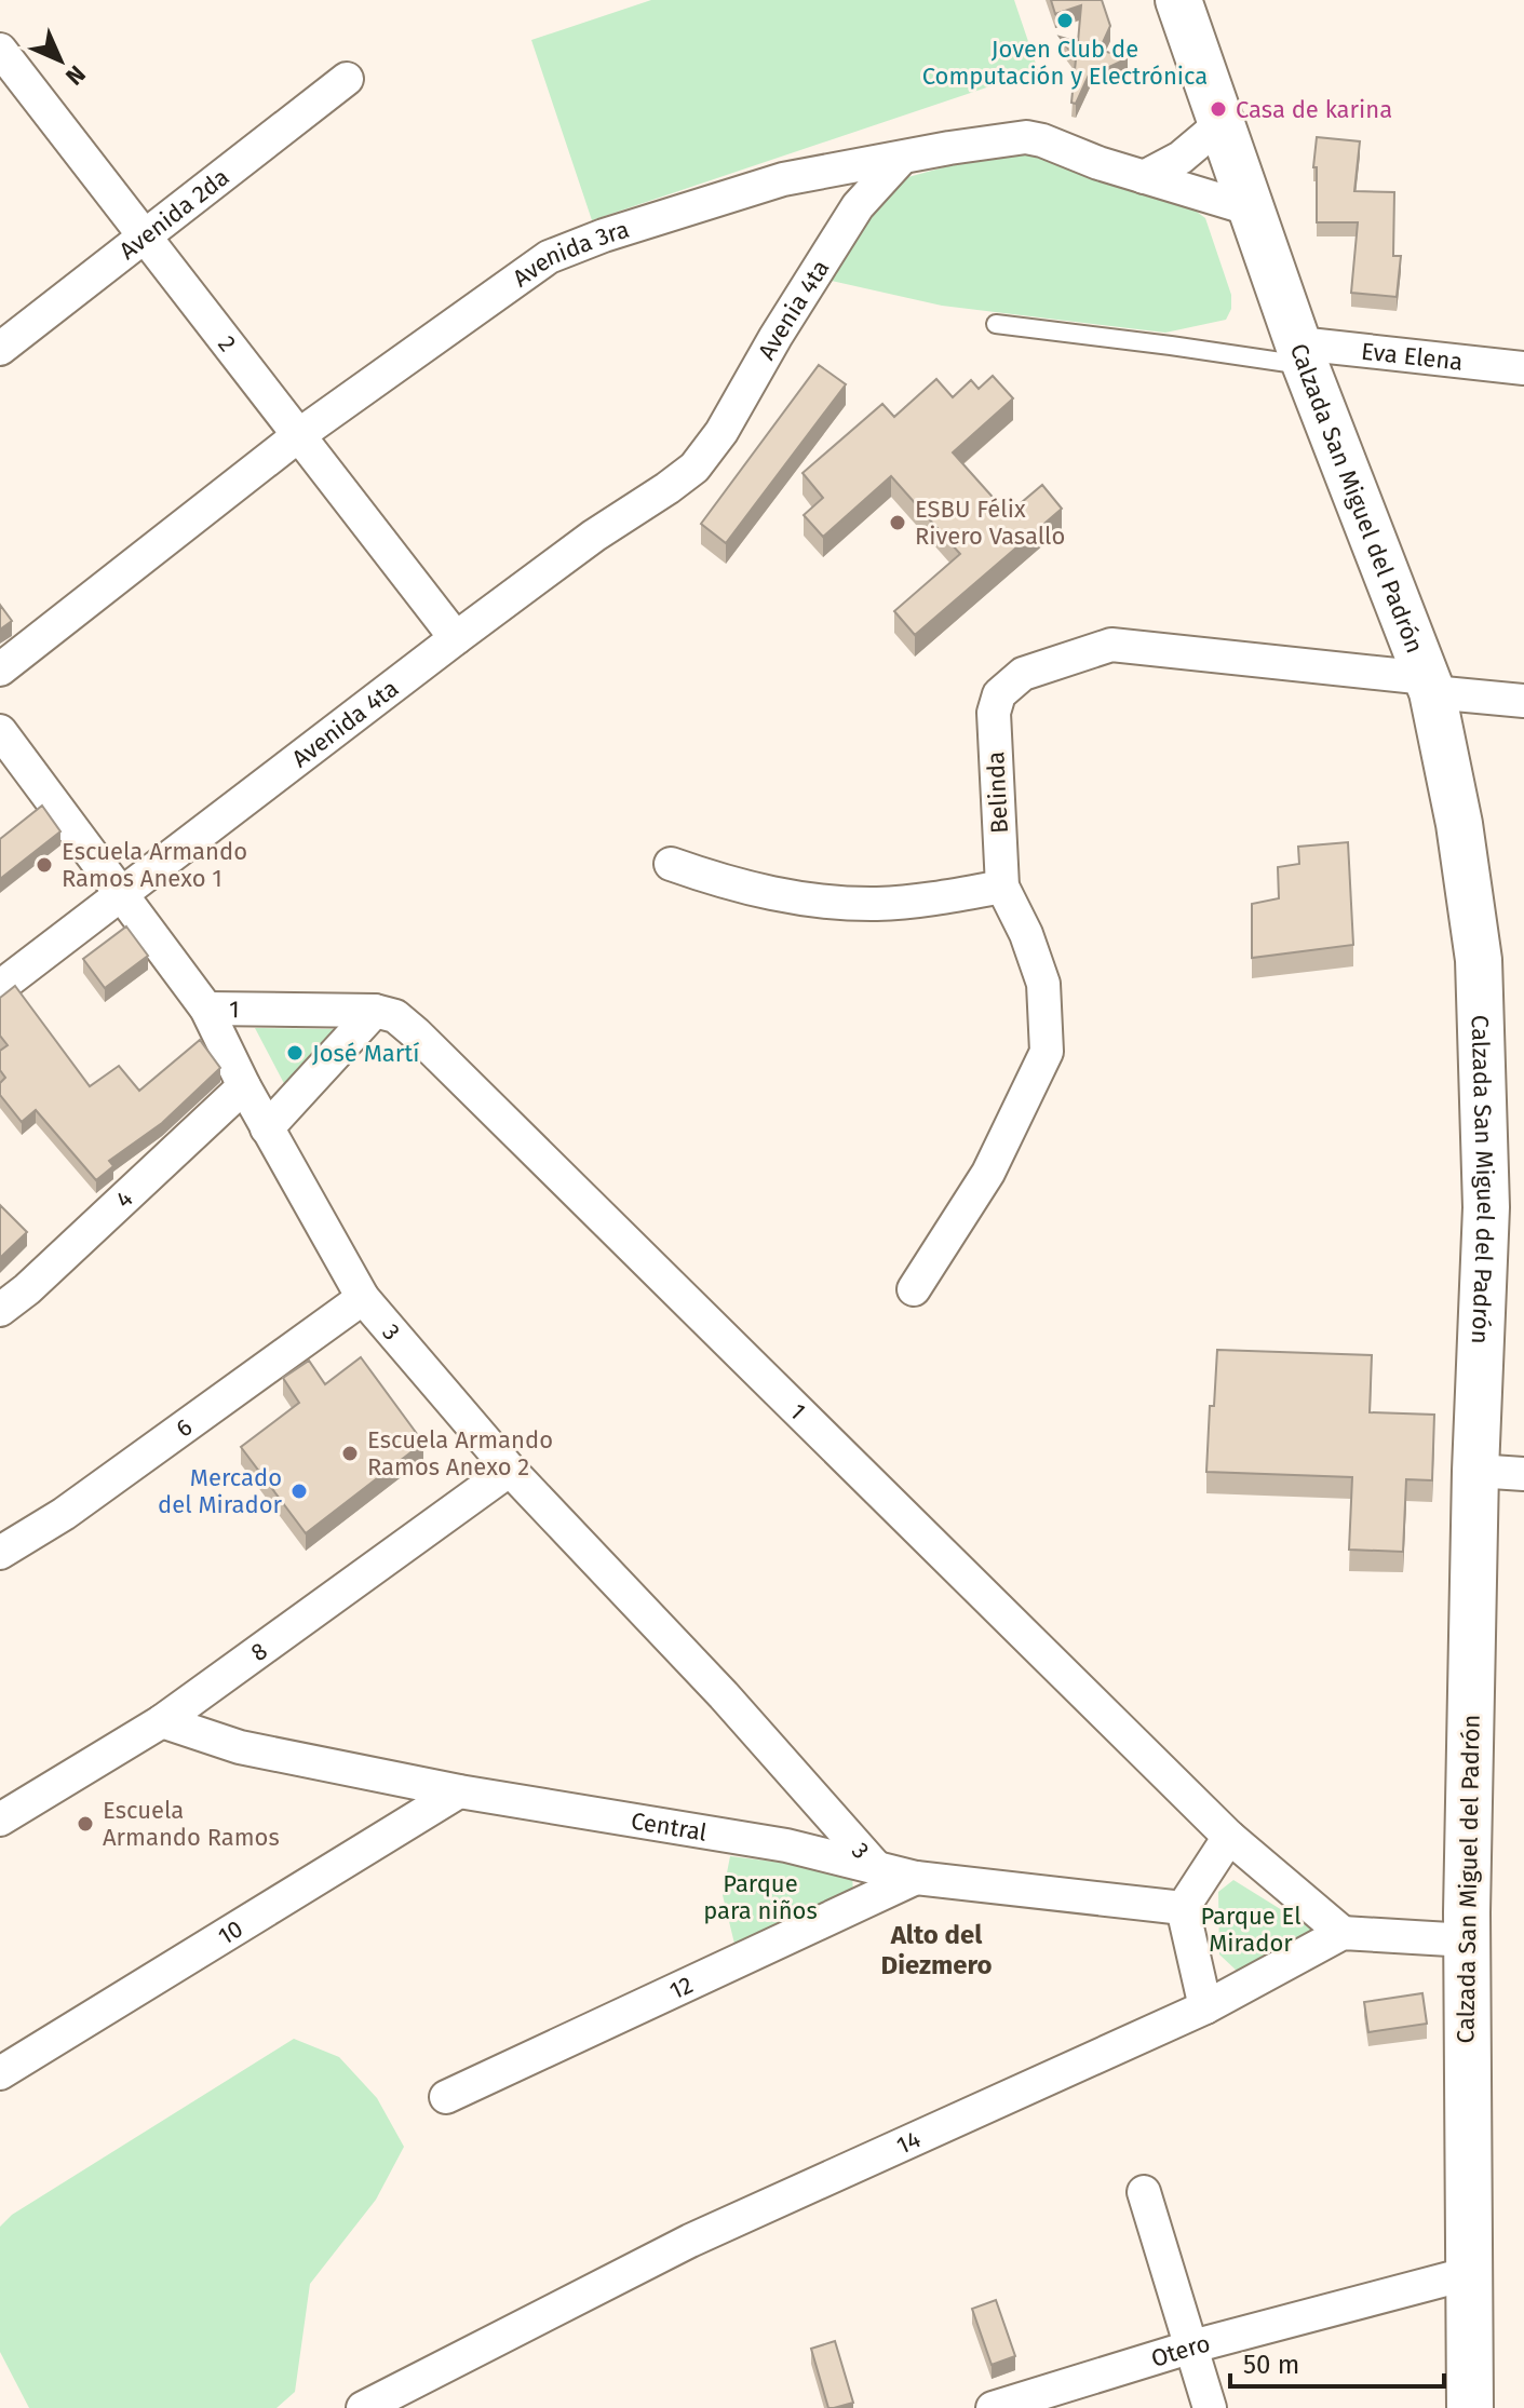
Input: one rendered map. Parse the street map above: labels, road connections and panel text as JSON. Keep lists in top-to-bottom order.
{
  "streets": {
    "main road": ["Calzada San Miguel del Padrón"],
    "street": [
      "Avenida 2da",
      "Avenida 3ra",
      "Avenia 4ta",
      "2",
      "Eva Elena",
      "Avenida 4ta",
      "Belinda",
      "1",
      "4",
      "3",
      "6",
      "8",
      "Central",
      "10",
      "12",
      "14",
      "Otero"
    ]
  },
  "crossings": [
    ["Avenida 2da", "2"],
    ["Avenida 3ra", "Avenia 4ta"],
    ["Avenida 3ra", "2"],
    ["Avenida 3ra", "Calzada San Miguel del Padrón"],
    ["Avenia 4ta", "Avenida 4ta"],
    ["2", "Avenida 4ta"],
    ["Eva Elena", "Calzada San Miguel del Padrón"],
    ["Calzada San Miguel del Padrón", "Belinda"],
    ["Calzada San Miguel del Padrón", "Otero"],
    ["Avenida 4ta", "3"],
    ["1", "3"],
    ["1", "14"],
    ["4", "3"],
    ["3", "6"],
    ["3", "8"],
    ["3", "Central"],
    ["8", "Central"],
    ["Central", "10"],
    ["Central", "12"]
  ],
  "districts": ["Alto del Diezmero"],
  "parks": ["Parque para niños", "Parque El Mirador"],
  "places": [
    "Joven Club de Computación y Electrónica",
    "Casa de karina",
    "ESBU Félix Rivero Vasallo",
    "Escuela Armando Ramos Anexo 1",
    "José Martí",
    "Escuela Armando Ramos Anexo 2",
    "Mercado del Mirador",
    "Escuela Armando Ramos"
  ],
  "scale_bar": "50 m",
  "north": "bottom right"
}
